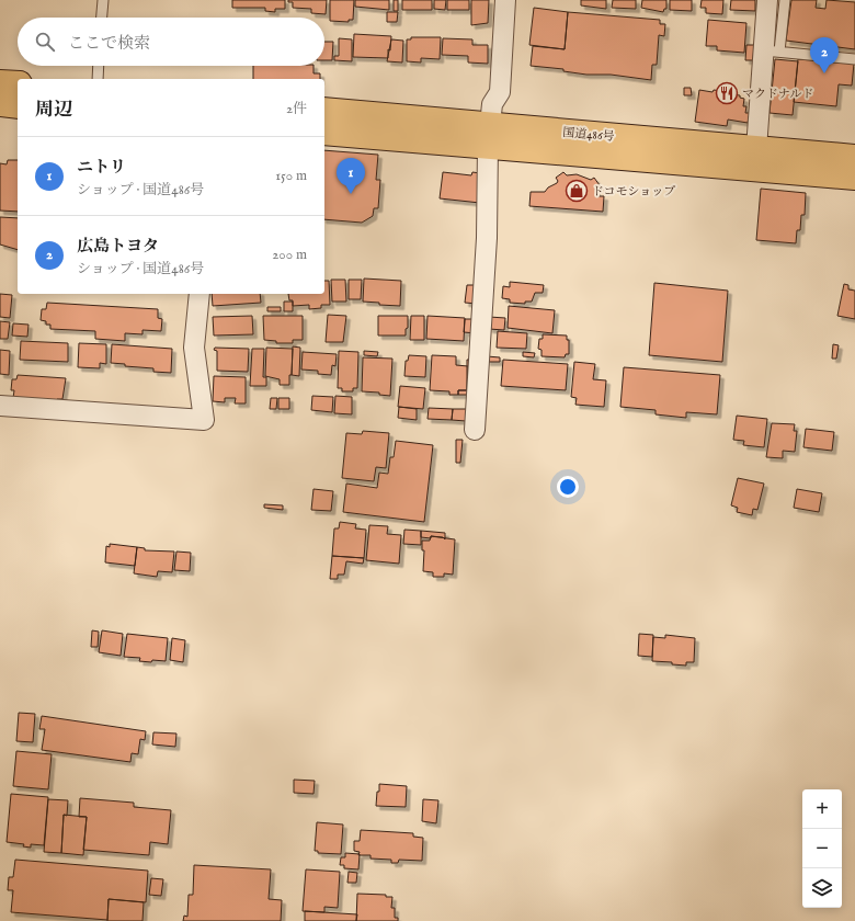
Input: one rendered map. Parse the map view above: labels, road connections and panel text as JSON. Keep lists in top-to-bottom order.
{
  "streets": {
    "highway": ["国道486号"]
  },
  "places": {
    "restaurant": ["マクドナルド"],
    "shop": ["ドコモショップ"]
  },
  "page": {
    "search": "ここで検索",
    "pins": ["2", "1"],
    "heading": ["周辺", "2件"],
    "list": [
      {
        "mark": "1",
        "name": "ニトリ",
        "note": "ショップ · 国道486号",
        "value": "150 m"
      },
      {
        "mark": "2",
        "name": "広島トヨタ",
        "note": "ショップ · 国道486号",
        "value": "200 m"
      }
    ],
    "map_buttons": ["+", "−"]
  }
}
